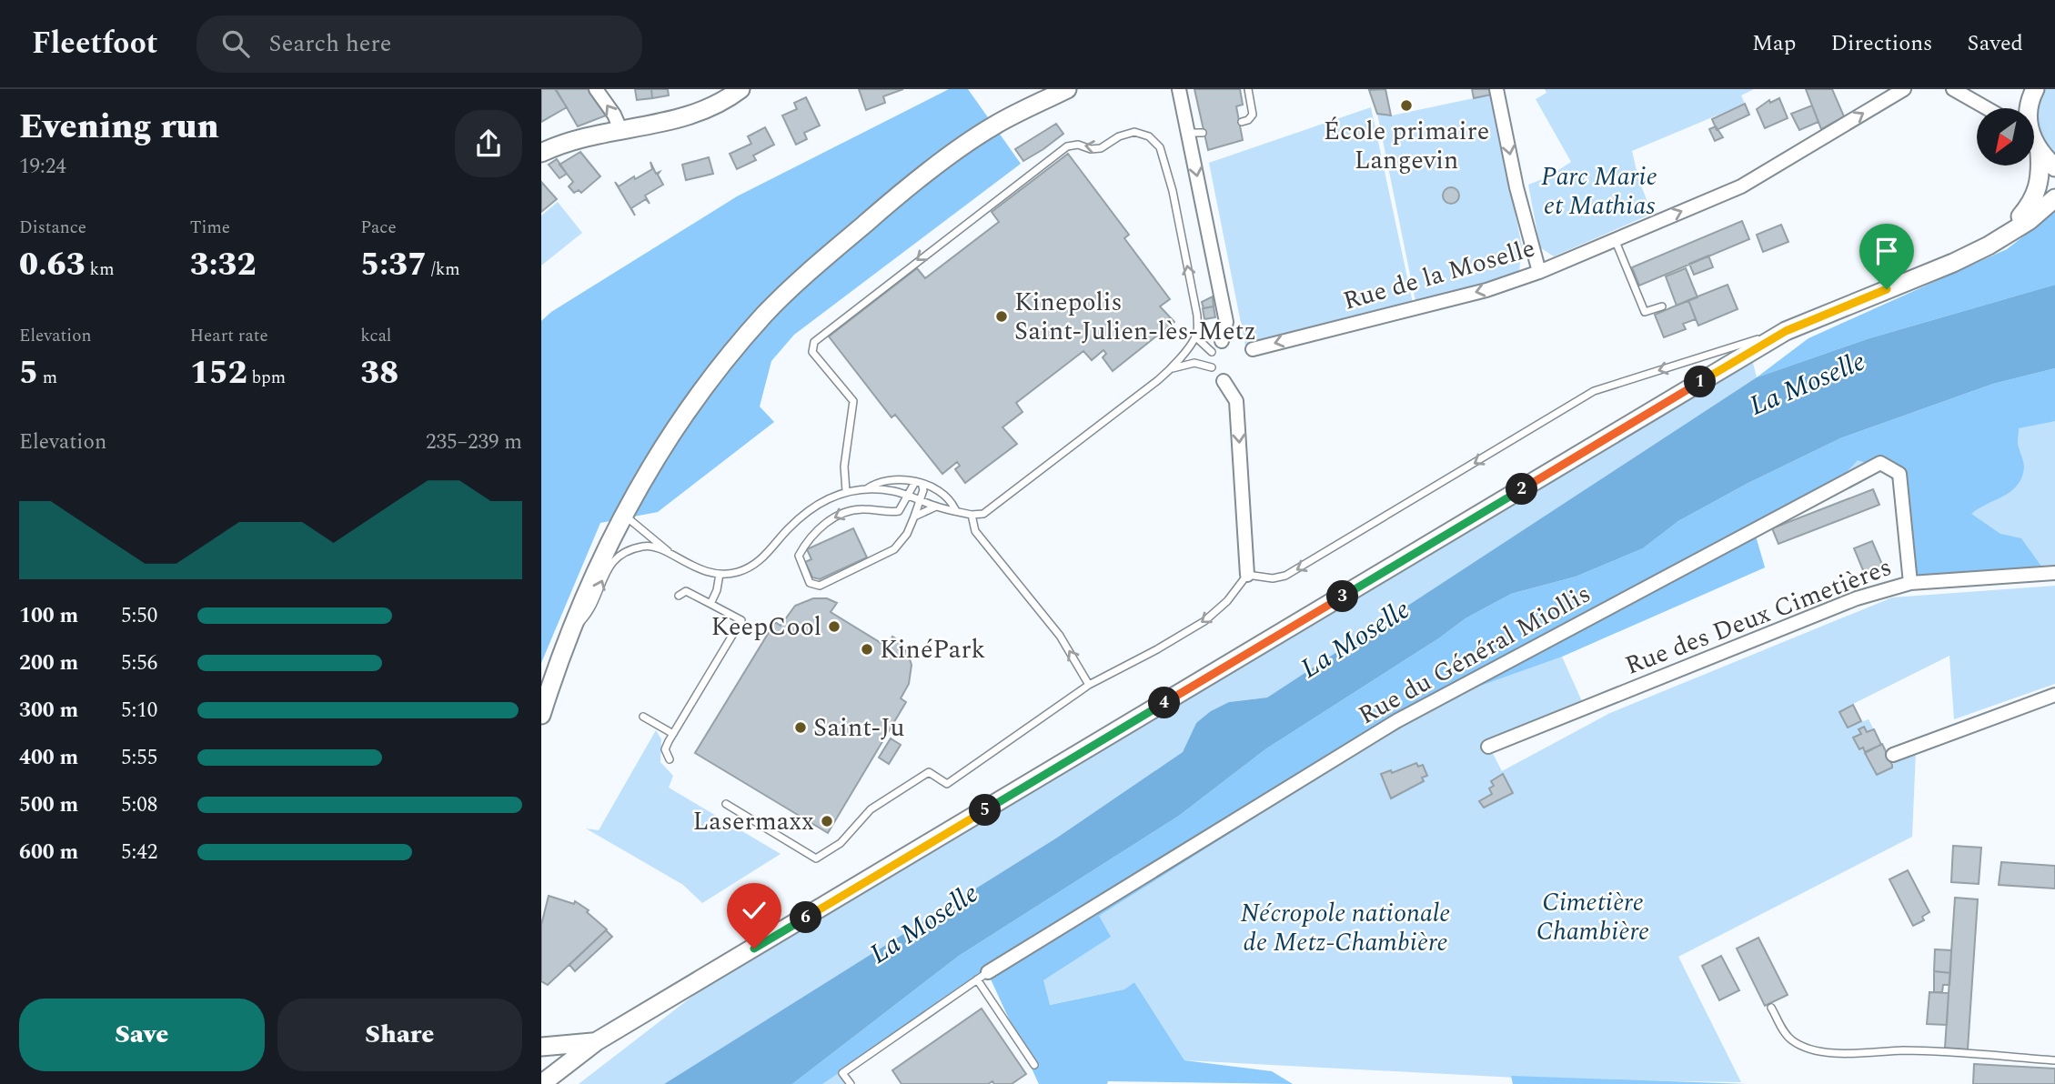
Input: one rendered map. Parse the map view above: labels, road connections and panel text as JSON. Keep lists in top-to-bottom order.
{
  "streets": {
    "street": ["Rue de la Moselle", "Rue des Deux Cimetières", "Rue du Général Miollis"]
  },
  "crossings": [
    ["Rue des Deux Cimetières", "Rue du Général Miollis"]
  ],
  "water": ["La Moselle"],
  "parks": ["Parc Marie et Mathias", "Cimetière Chambière", "Nécropole nationale de Metz-Chambière"],
  "places": [
    "École primaire Langevin",
    "Kinepolis Saint-Julien-lès-Metz",
    "KeepCool",
    "KinéPark",
    "Saint-Ju",
    "Lasermaxx"
  ],
  "north": "bottom left",
  "page": {
    "header": "Fleetfoot",
    "search": "Search here",
    "nav": ["Map", "Directions", "Saved"],
    "heading": ["Evening run", "19:24"],
    "stats": [
      ["Distance", "0.63 km"],
      ["Time", "3:32"],
      ["Pace", "5:37 /km"],
      ["Elevation", "5 m"],
      ["Heart rate", "152 bpm"],
      ["kcal", "38"]
    ],
    "pins": [
      "1",
      "2",
      "3",
      "4",
      "5",
      "6"
    ],
    "chart": ["Elevation", "235–239 m"],
    "list": [
      {
        "name": "100 m",
        "note": "5:50"
      },
      {
        "name": "200 m",
        "note": "5:56"
      },
      {
        "name": "300 m",
        "note": "5:10"
      },
      {
        "name": "400 m",
        "note": "5:55"
      },
      {
        "name": "500 m",
        "note": "5:08"
      },
      {
        "name": "600 m",
        "note": "5:42"
      }
    ],
    "buttons": ["Save", "Share"]
  }
}
